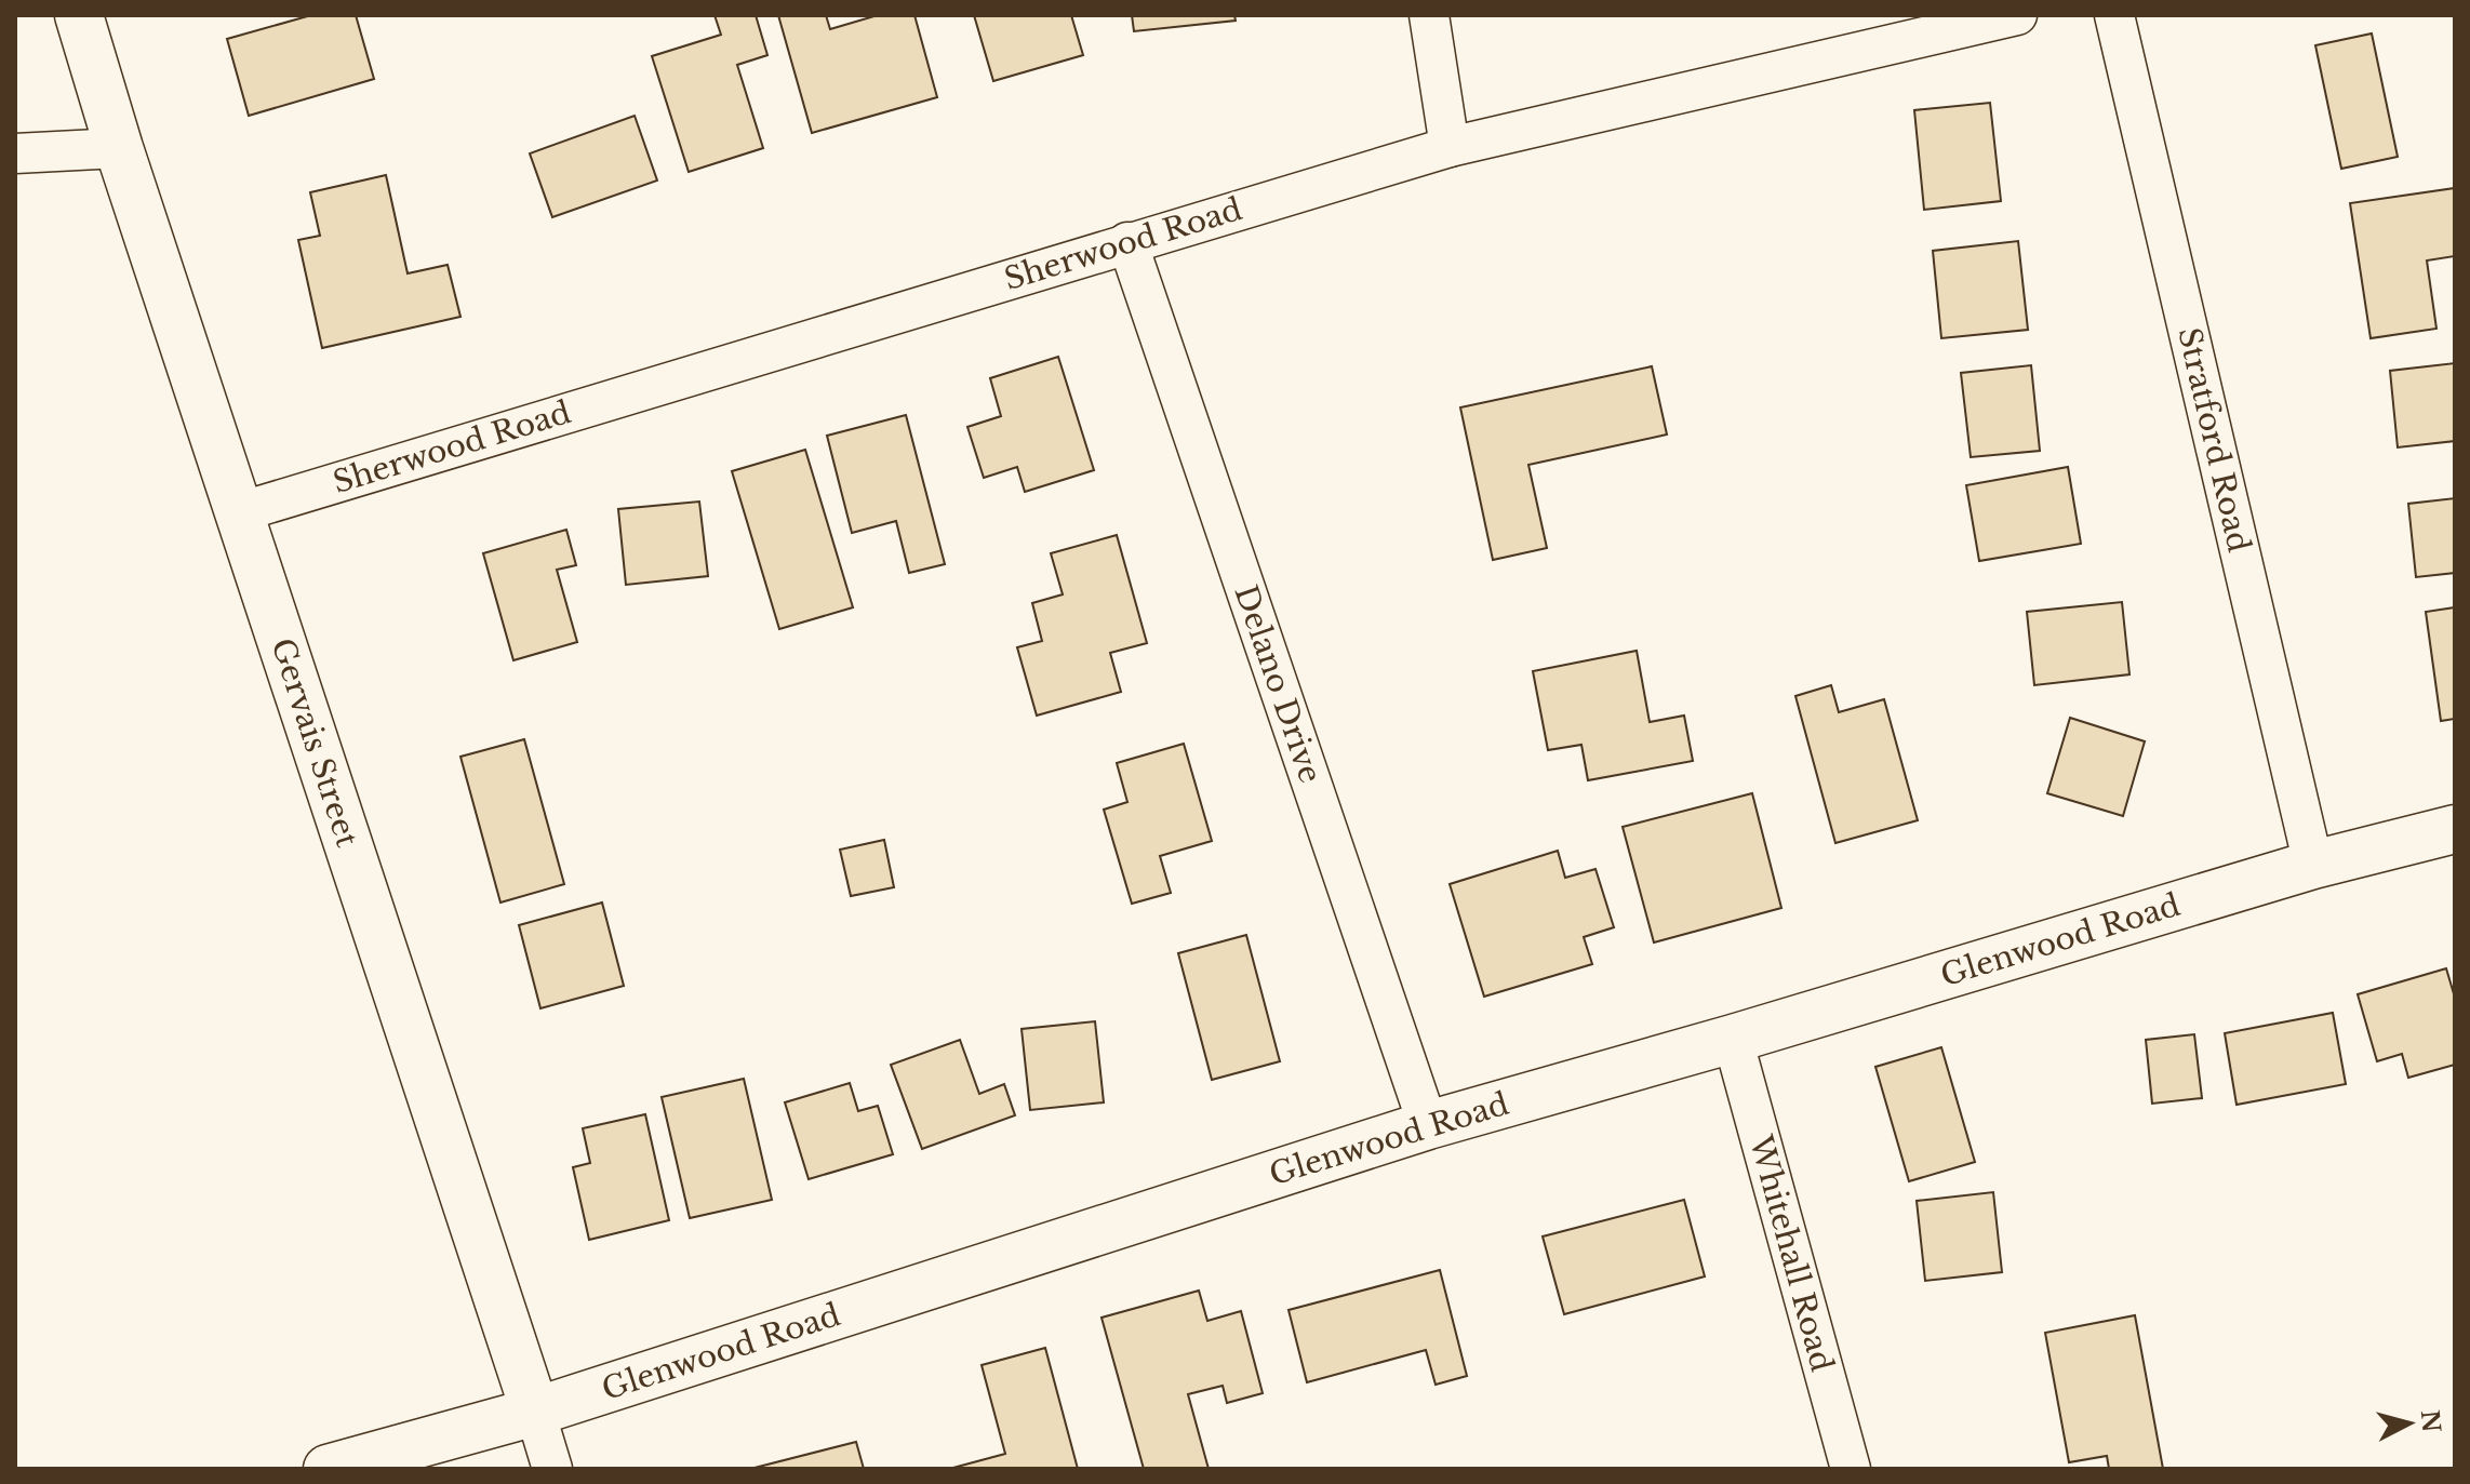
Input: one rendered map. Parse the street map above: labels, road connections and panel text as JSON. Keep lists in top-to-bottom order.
{
  "streets": {
    "street": [
      "Sherwood Road",
      "Stratford Road",
      "Delano Drive",
      "Gervais Street",
      "Glenwood Road",
      "Whitehall Road"
    ]
  },
  "crossings": [
    ["Sherwood Road", "Delano Drive"],
    ["Sherwood Road", "Gervais Street"],
    ["Stratford Road", "Glenwood Road"],
    ["Delano Drive", "Glenwood Road"],
    ["Gervais Street", "Glenwood Road"],
    ["Glenwood Road", "Whitehall Road"]
  ],
  "north": "right"
}
